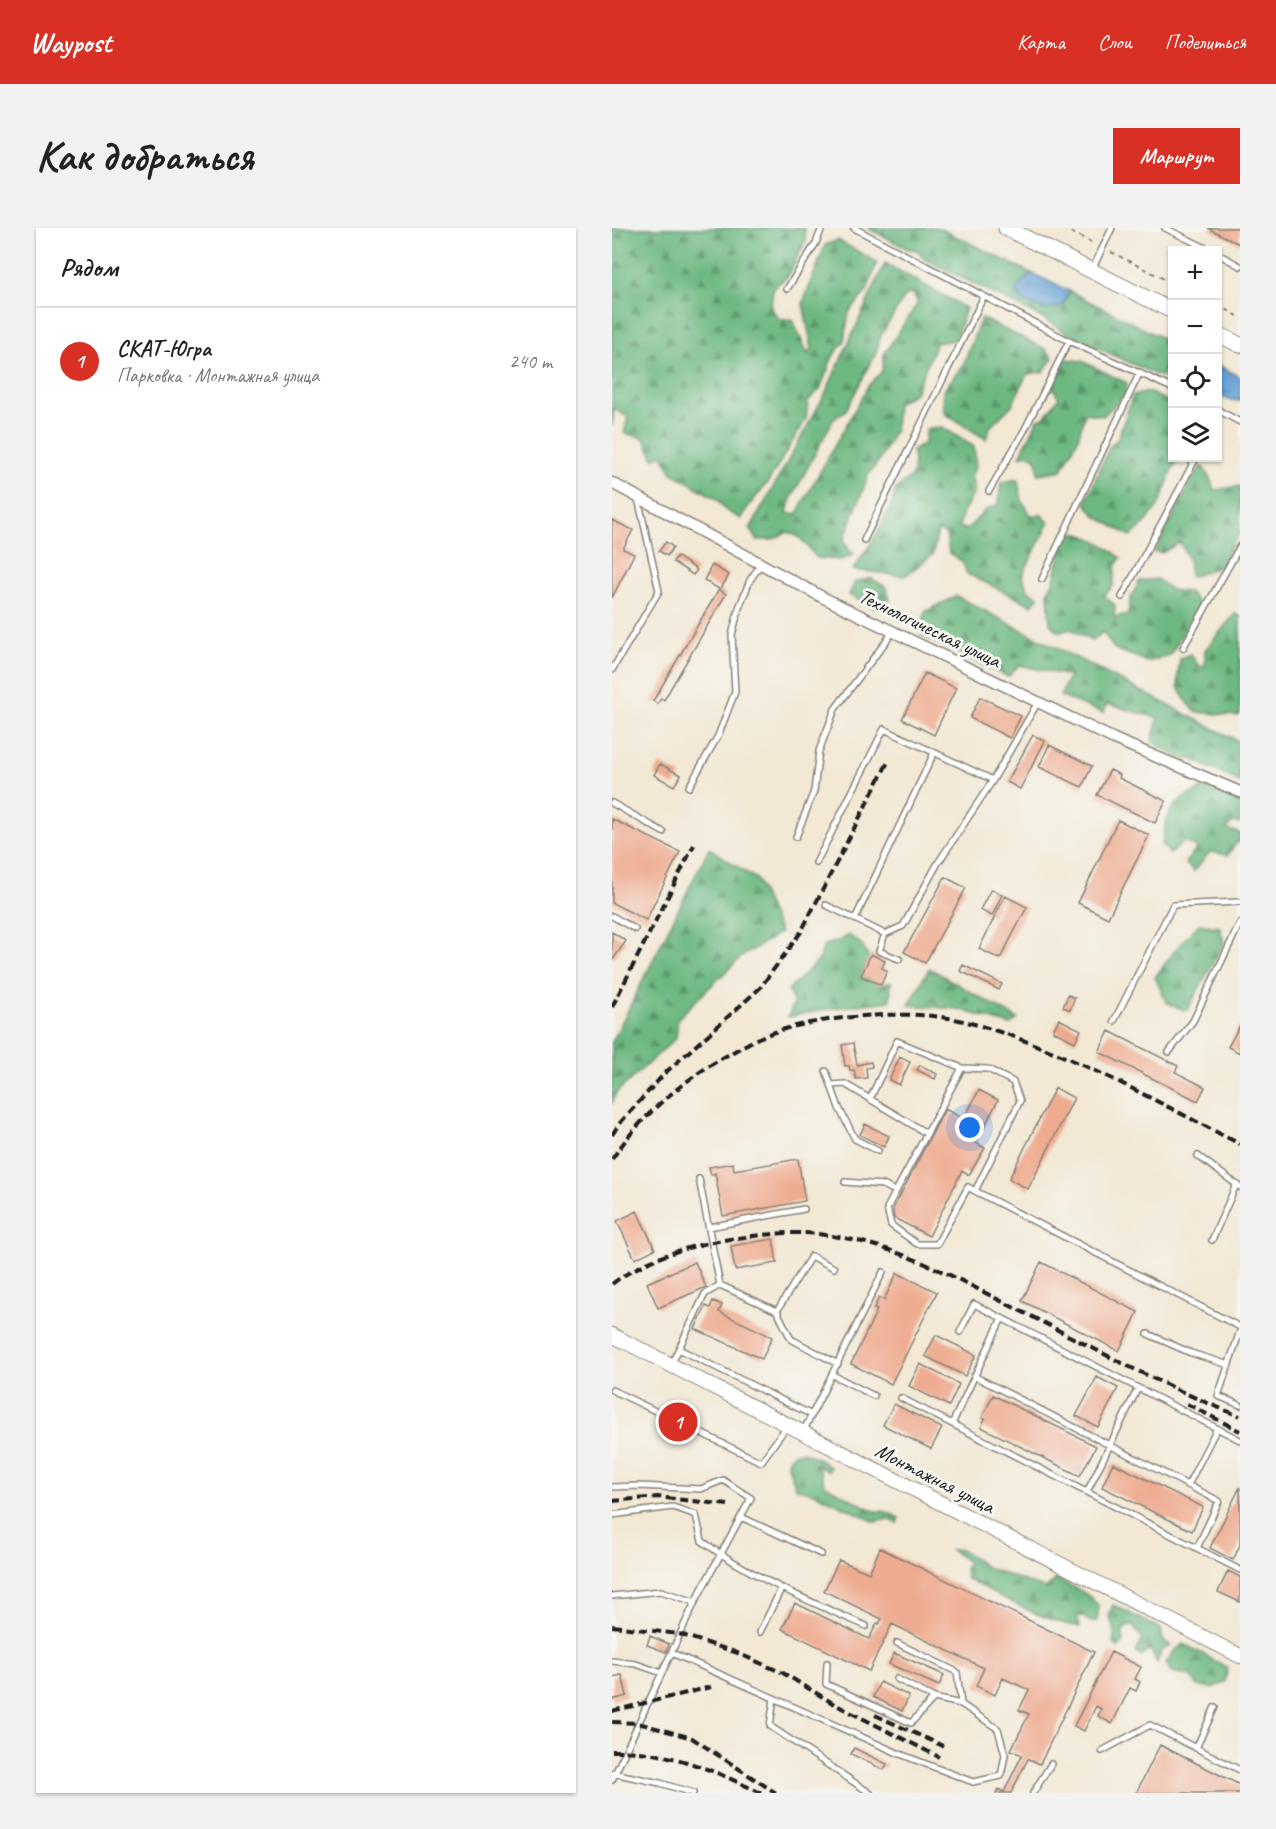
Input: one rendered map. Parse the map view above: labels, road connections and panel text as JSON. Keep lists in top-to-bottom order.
{
  "streets": {
    "street": ["Технологическая улица", "Монтажная улица"]
  },
  "page": {
    "header": "Waypost",
    "nav": ["Карта", "Слои", "Поделиться"],
    "buttons": "Маршрут",
    "title": "Как добраться",
    "heading": "Рядом",
    "map_buttons": ["+", "−"],
    "list": [
      {
        "mark": "1",
        "name": "СКАТ-Югра",
        "note": "Парковка · Монтажная улица",
        "value": "240 m"
      }
    ],
    "pins": "1"
  }
}
